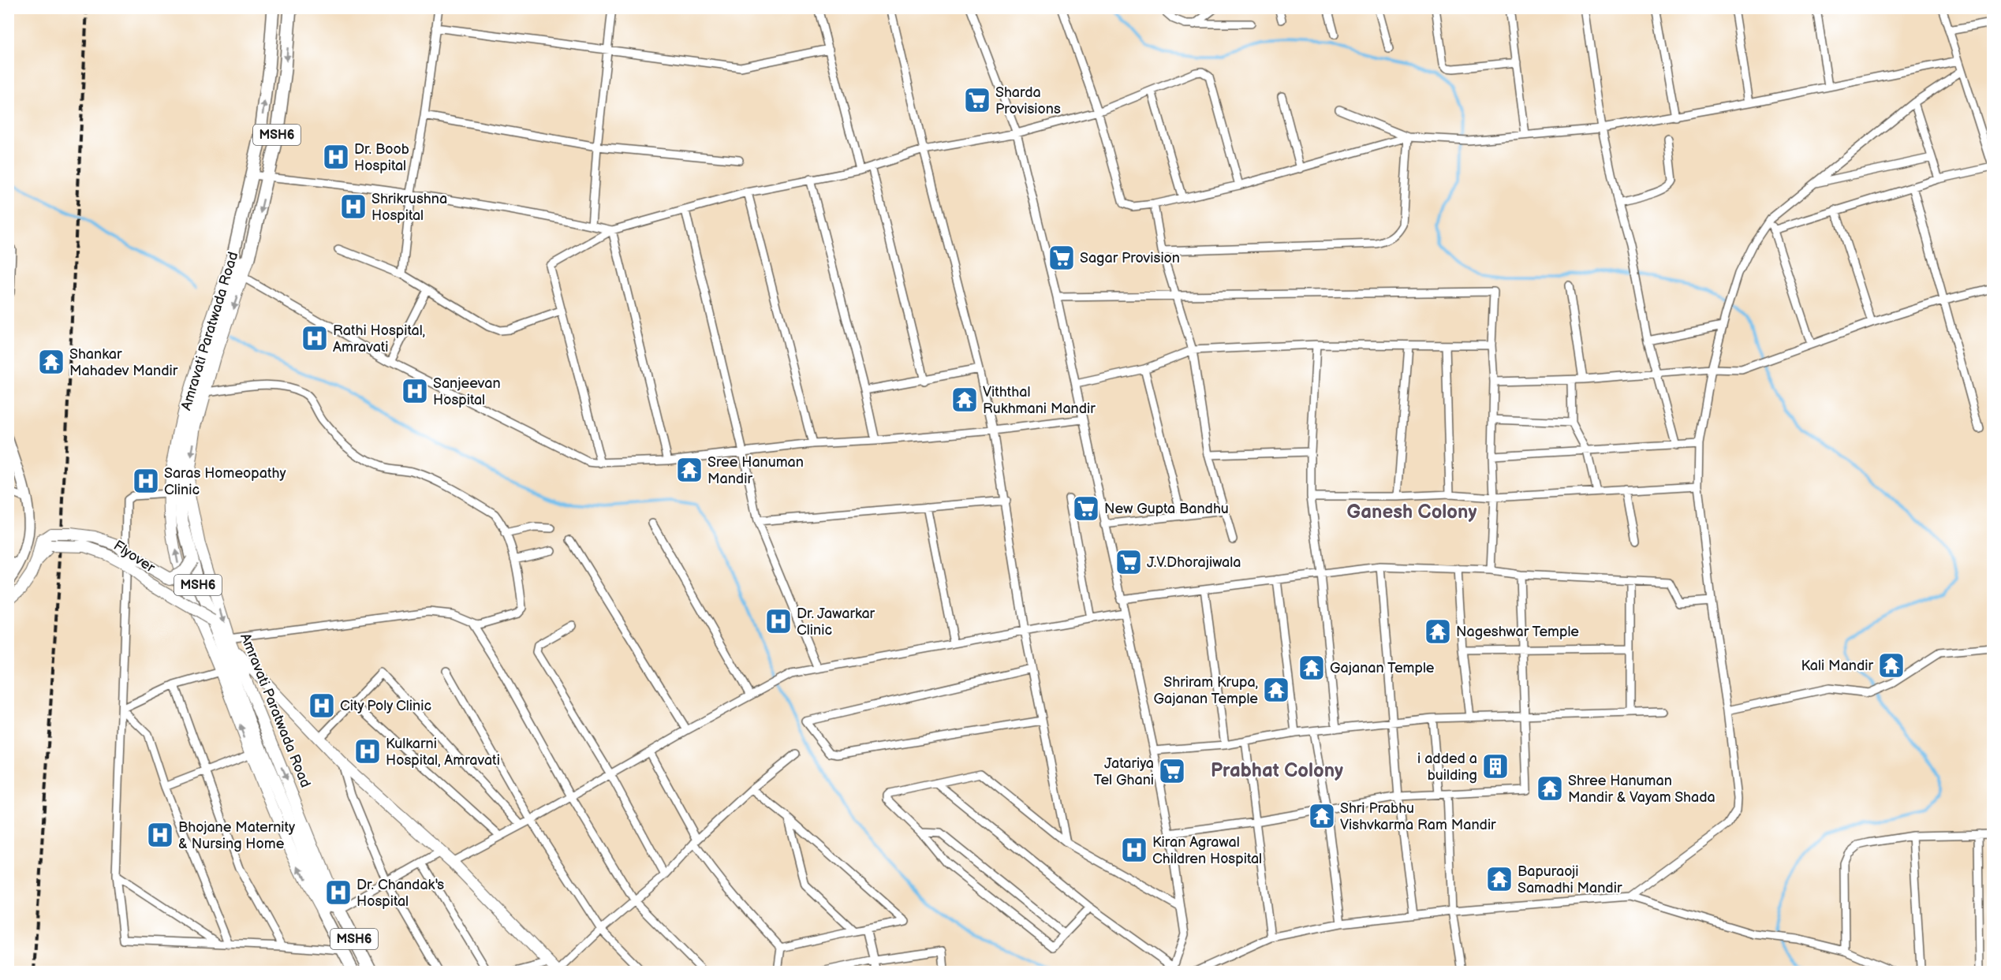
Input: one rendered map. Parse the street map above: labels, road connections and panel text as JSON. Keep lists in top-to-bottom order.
{
  "streets": {
    "main road": ["MSH6", "Amravati Paratwada Road", "Flyover"]
  },
  "crossings": [
    ["MSH6", "Amravati Paratwada Road"],
    ["Amravati Paratwada Road", "Flyover"]
  ],
  "districts": ["Ganesh Colony", "Prabhat Colony"],
  "places": {
    "supermarket": [
      "Sharda Provisions",
      "Sagar Provision",
      "New Gupta Bandhu",
      "J.V.Dhorajiwala",
      "Jatariya Tel Ghani"
    ],
    "hospital": [
      "Dr. Boob Hospital",
      "Shrikrushna Hospital",
      "Rathi Hospital, Amravati",
      "Sanjeevan Hospital",
      "Saras Homeopathy Clinic",
      "Dr. Jawarkar Clinic",
      "City Poly Clinic",
      "Kulkarni Hospital, Amravati",
      "Bhojane Maternity & Nursing Home",
      "Kiran Agrawal Children Hospital",
      "Dr. Chandak's Hospital"
    ],
    "temple": [
      "Shankar Mahadev Mandir",
      "Viththal Rukhmani Mandir",
      "Sree Hanuman Mandir",
      "Nageshwar Temple",
      "Kali Mandir",
      "Gajanan Temple",
      "Shriram Krupa, Gajanan Temple",
      "Shree Hanuman Mandir & Vayam Shada",
      "Shri Prabhu Vishvkarma Ram Mandir",
      "Bapuraoji Samadhi Mandir"
    ],
    "building": ["i added a building"]
  }
}
